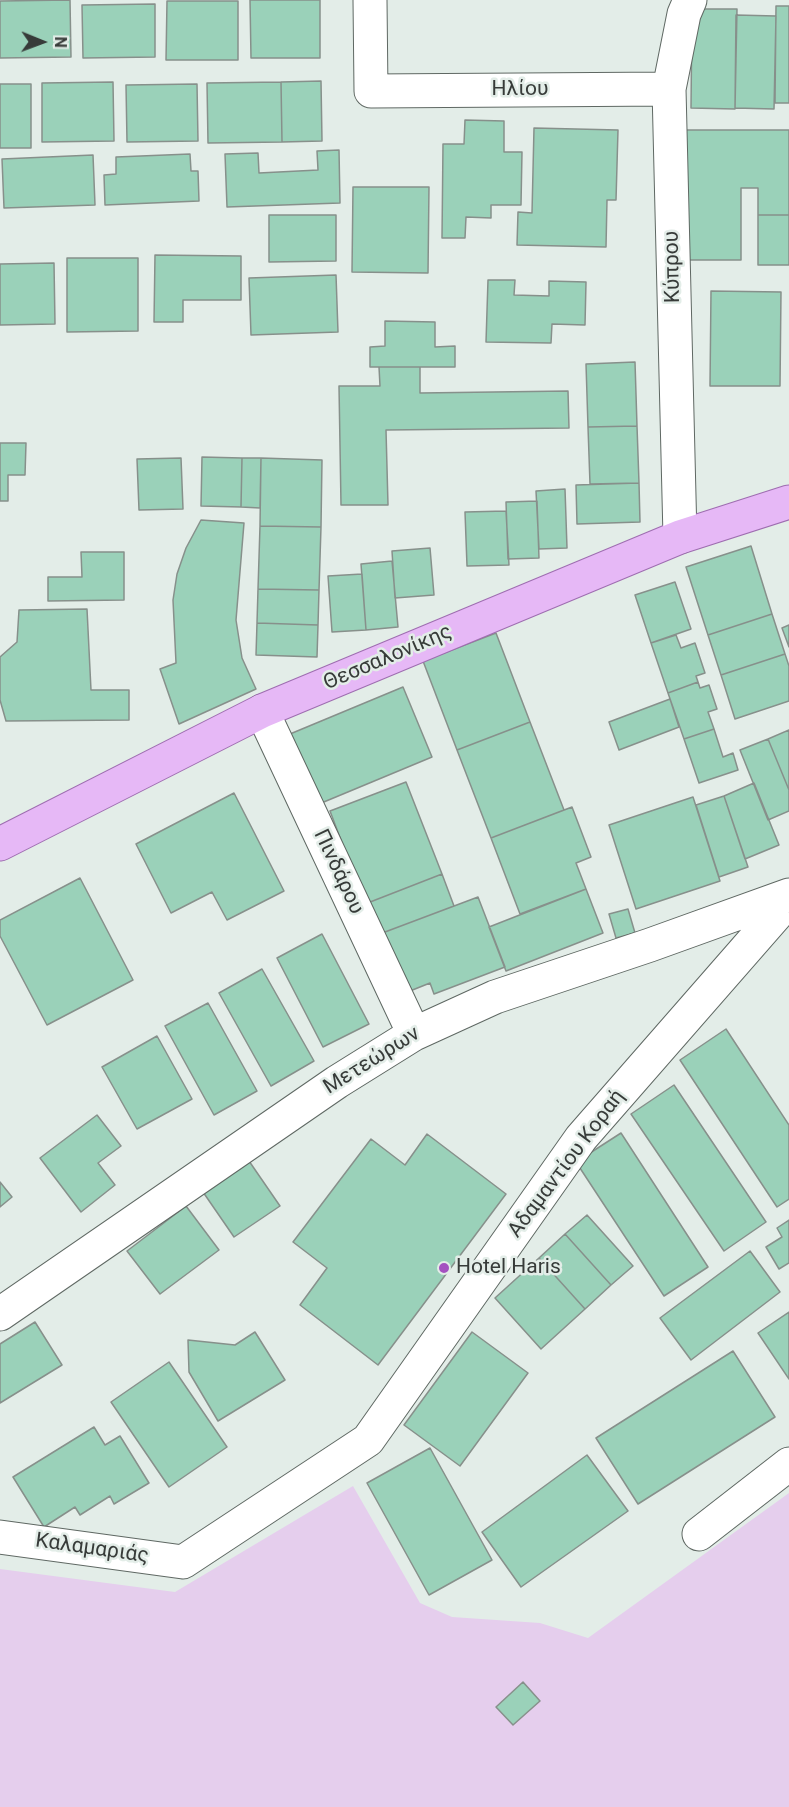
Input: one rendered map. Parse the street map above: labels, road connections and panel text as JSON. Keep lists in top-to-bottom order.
{
  "streets": {
    "main road": ["Θεσσαλονίκης"],
    "street": [
      "Ηλίου",
      "Κύπρου",
      "Πινδάρου",
      "Μετεώρων",
      "Αδαμαντίου Κοραή",
      "Καλαμαριάς"
    ]
  },
  "crossings": [
    ["Ηλίου", "Κύπρου"],
    ["Κύπρου", "Θεσσαλονίκης"],
    ["Θεσσαλονίκης", "Πινδάρου"],
    ["Πινδάρου", "Μετεώρων"],
    ["Αδαμαντίου Κοραή", "Καλαμαριάς"]
  ],
  "places": ["Hotel Haris"],
  "north": "right"
}
